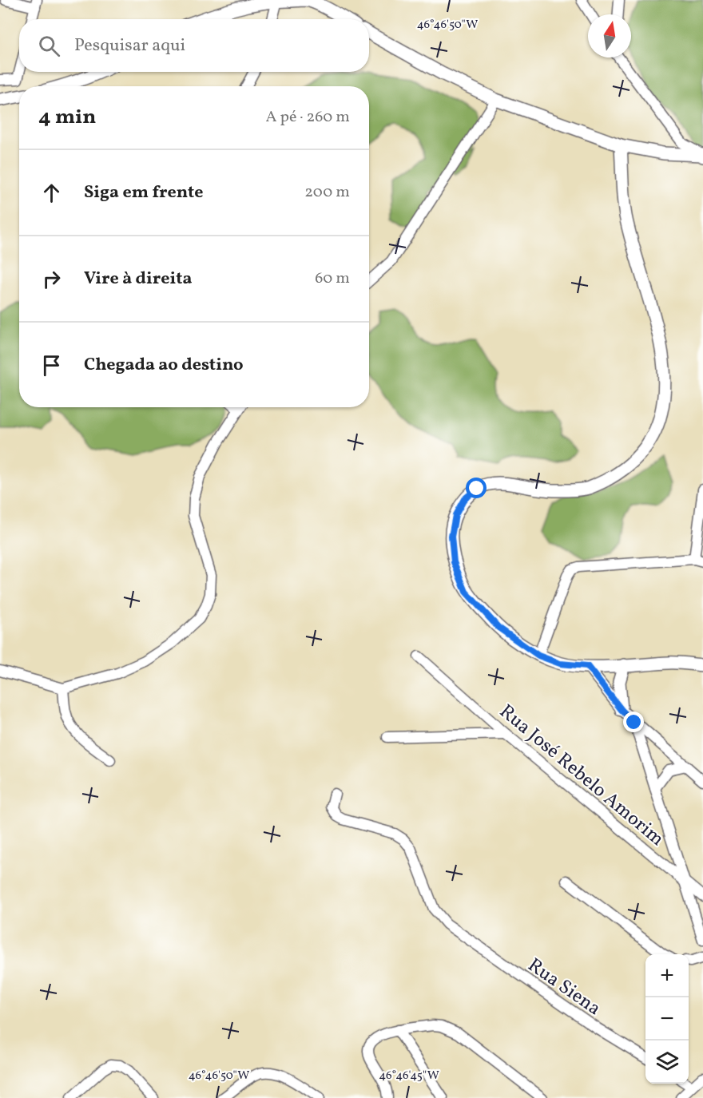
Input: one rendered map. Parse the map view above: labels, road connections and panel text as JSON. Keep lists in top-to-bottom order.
{
  "streets": {
    "street": ["Rua José Rebelo Amorim", "Rua Siena"]
  },
  "north": "top",
  "page": {
    "search": "Pesquisar aqui",
    "heading": ["4 min", "A pé · 260 m"],
    "list": [
      ["Siga em frente", "200 m"],
      ["Vire à direita", "60 m"],
      "Chegada ao destino"
    ],
    "map_buttons": ["+", "−"]
  },
  "coordinates": ["46°46'50\"W", "46°46'45\"W"]
}
